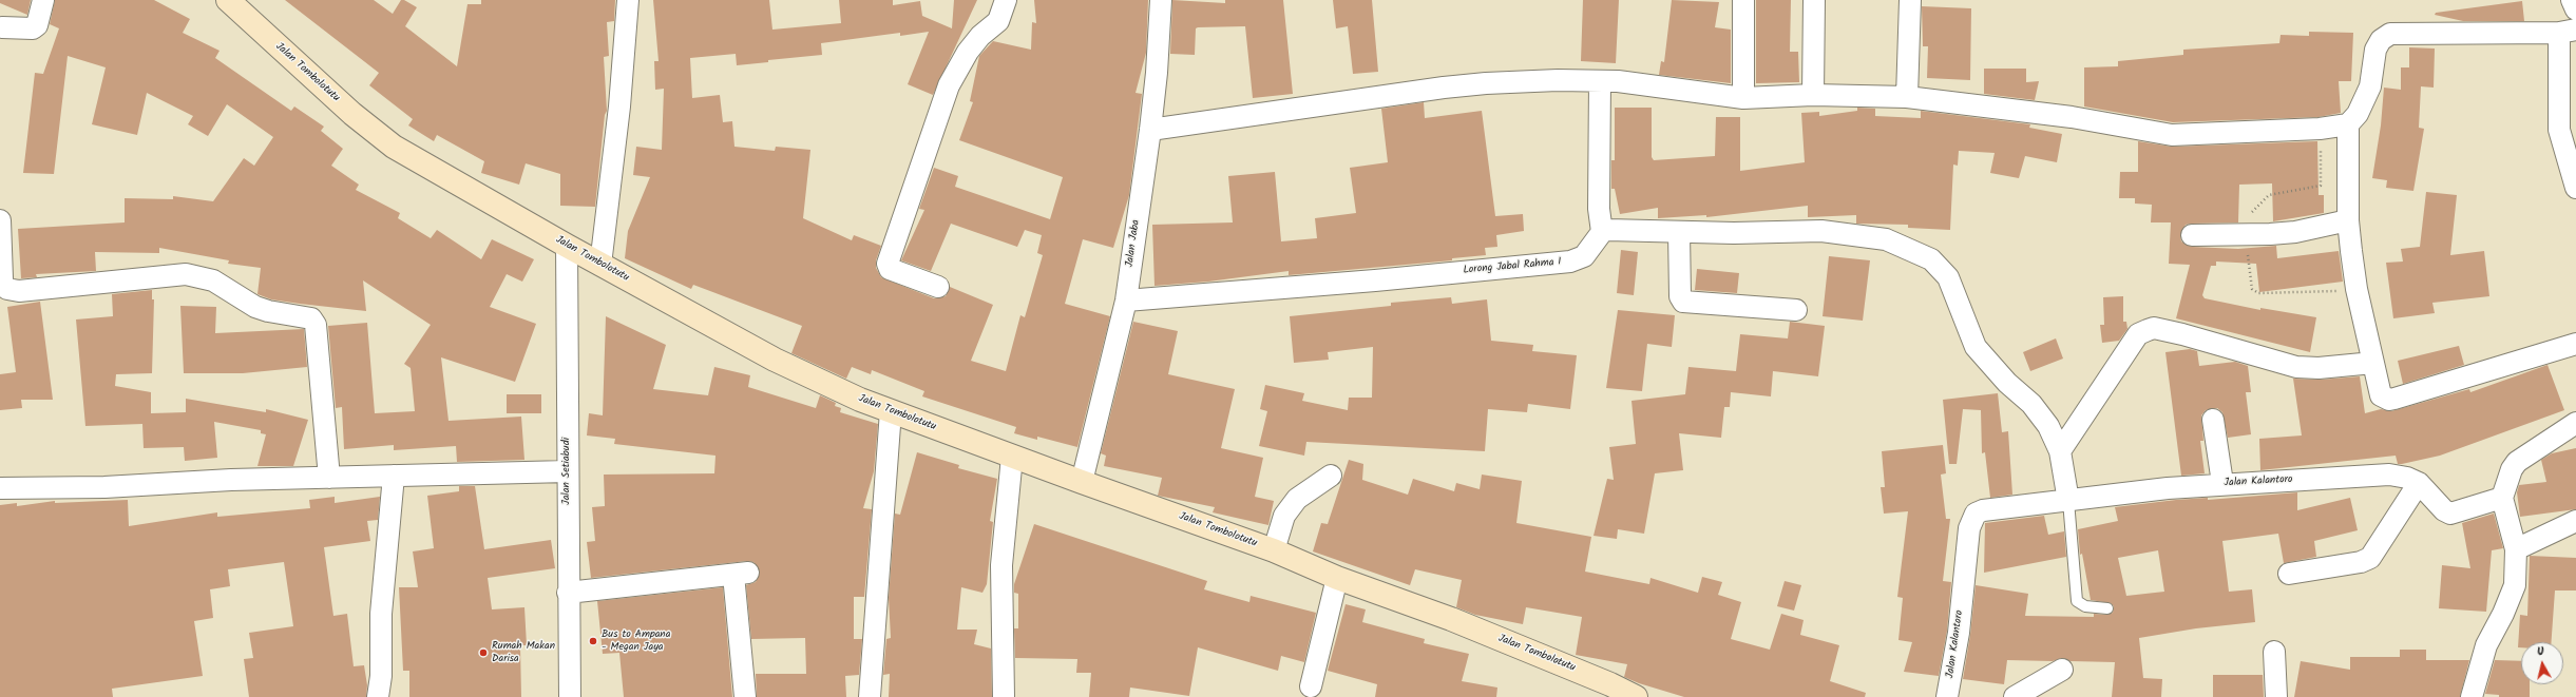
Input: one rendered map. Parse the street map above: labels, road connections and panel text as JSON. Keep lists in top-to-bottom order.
{
  "streets": {
    "street": [
      "Jalan Tombolotutu",
      "Jalan Jaba",
      "Lorong Jabal Rahma I",
      "Jalan Setiabudi",
      "Jalan Kalantoro"
    ]
  },
  "crossings": [
    ["Jalan Tombolotutu", "Jalan Jaba"],
    ["Jalan Tombolotutu", "Jalan Setiabudi"],
    ["Jalan Jaba", "Lorong Jabal Rahma I"]
  ],
  "places": ["Bus to Ampana - Megan Jaya", "Rumah Makan Darisa"],
  "north": "top"
}
